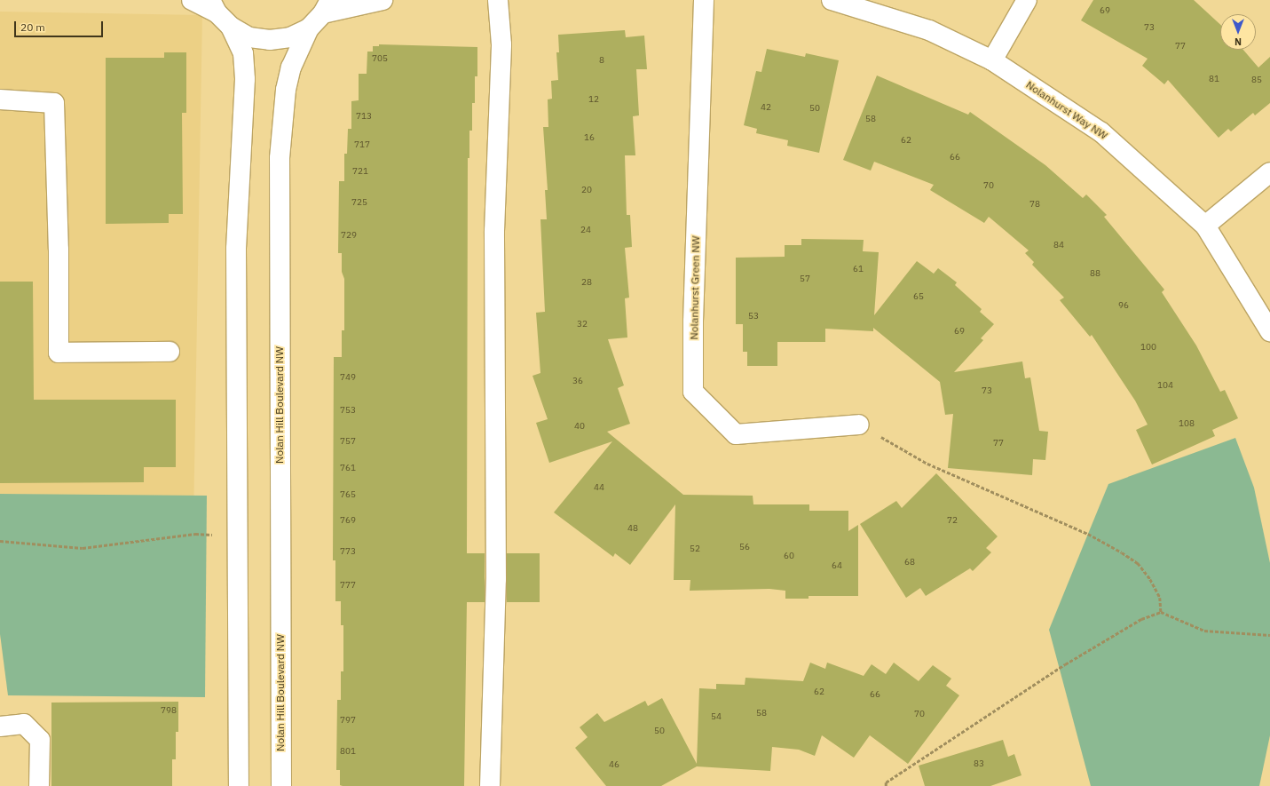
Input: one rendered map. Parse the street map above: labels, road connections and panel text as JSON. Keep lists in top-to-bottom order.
{
  "streets": {
    "street": ["Nolanhurst Way NW", "Nolanhurst Green NW", "Nolan Hill Boulevard NW"]
  },
  "house_numbers": [
    "69",
    "73",
    "77",
    "705",
    "8",
    "81",
    "85",
    "12",
    "42",
    "50",
    "713",
    "58",
    "16",
    "62",
    "717",
    "66",
    "721",
    "70",
    "20",
    "725",
    "78",
    "24",
    "729",
    "84",
    "61",
    "88",
    "57",
    "28",
    "65",
    "96",
    "53",
    "32",
    "69",
    "100",
    "749",
    "36",
    "104",
    "73",
    "753",
    "108",
    "40",
    "757",
    "77",
    "761",
    "44",
    "765",
    "769",
    "72",
    "48",
    "56",
    "52",
    "773",
    "60",
    "68",
    "64",
    "777",
    "62",
    "66",
    "798",
    "58",
    "70",
    "54",
    "797",
    "50",
    "801",
    "83",
    "46"
  ],
  "scale_bar": "20 m",
  "north": "bottom"
}
